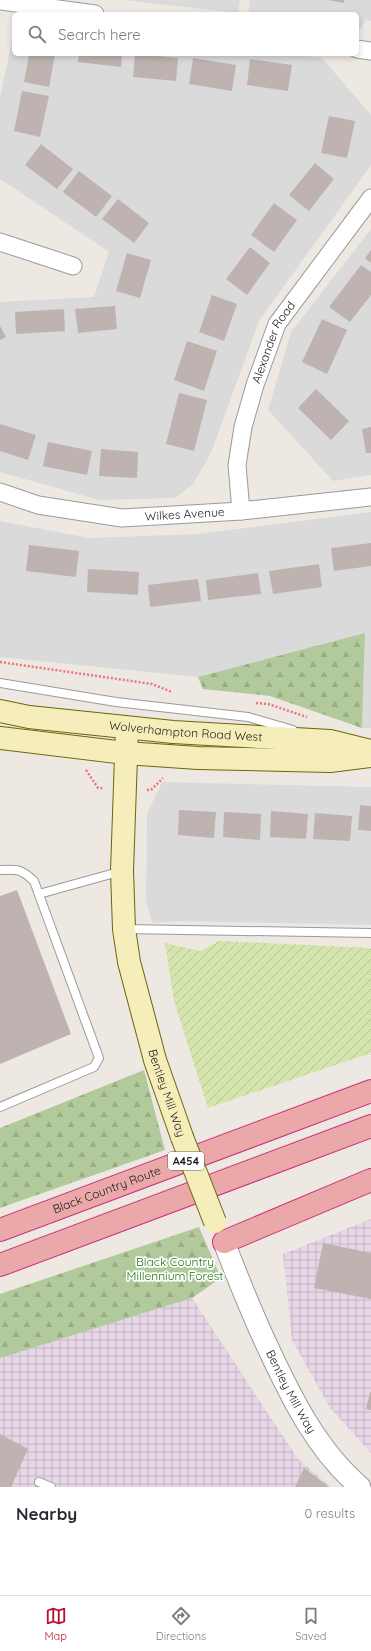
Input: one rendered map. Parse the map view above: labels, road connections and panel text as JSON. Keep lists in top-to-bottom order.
{
  "streets": {
    "highway": ["A454", "Black Country Route"],
    "main road": ["Wolverhampton Road West", "Bentley Mill Way"],
    "street": ["Alexander Road", "Wilkes Avenue"]
  },
  "crossings": [
    ["Alexander Road", "Wilkes Avenue"],
    ["Wolverhampton Road West", "Bentley Mill Way"]
  ],
  "parks": ["Black Country Millennium Forest"],
  "page": {
    "search": "Search here",
    "heading": ["Nearby", "0 results"],
    "nav": ["Map", "Directions", "Saved"]
  }
}
